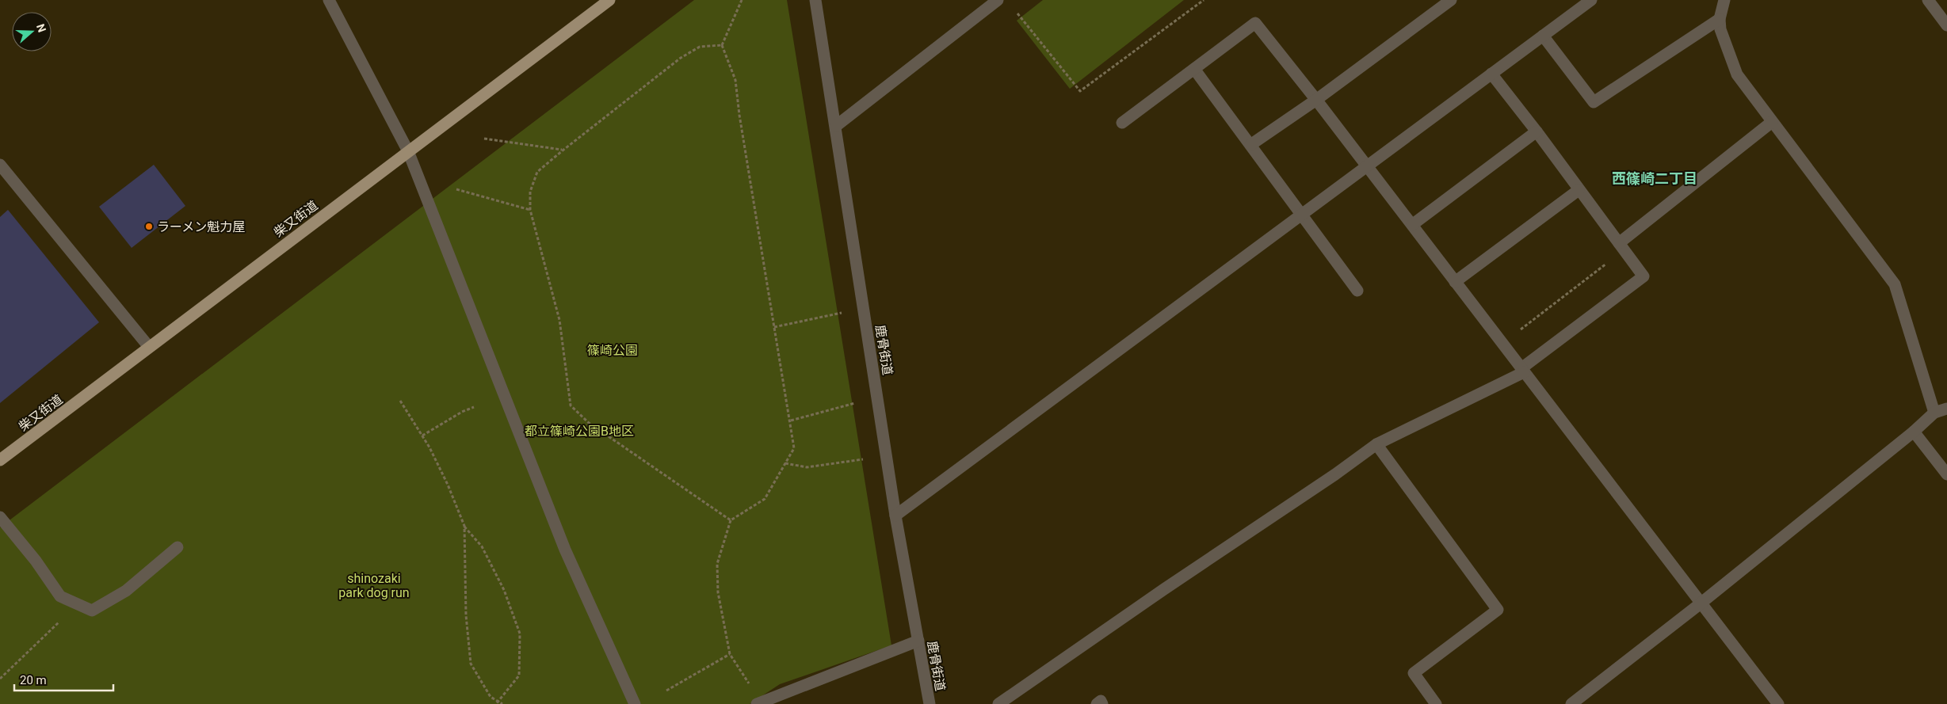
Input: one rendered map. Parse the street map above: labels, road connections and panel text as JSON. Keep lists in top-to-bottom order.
{
  "streets": {
    "main road": ["柴又街道"],
    "street": ["鹿骨街道"]
  },
  "districts": ["西篠崎二丁目"],
  "parks": ["篠崎公園", "都立篠崎公園B地区", "shinozaki park dog run"],
  "places": ["ラーメン魁力屋"],
  "scale_bar": "20 m",
  "north": "right"
}
